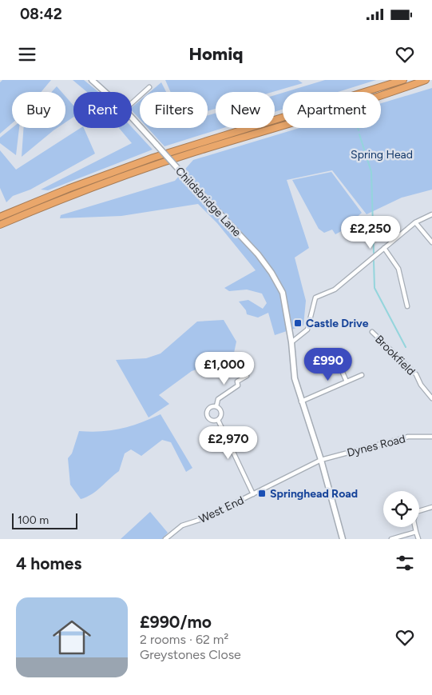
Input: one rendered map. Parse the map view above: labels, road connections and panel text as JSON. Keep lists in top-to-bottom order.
{
  "streets": {
    "street": [
      "Childsbridge Lane",
      "Brookfield",
      "Dynes Road",
      "West End"
    ]
  },
  "crossings": [
    ["Childsbridge Lane", "Dynes Road"],
    ["Childsbridge Lane", "West End"],
    ["Dynes Road", "West End"]
  ],
  "parks": ["Spring Head"],
  "places": {
    "transit": ["Castle Drive", "Springhead Road"]
  },
  "scale_bar": "100 m",
  "page": {
    "status": "08:42",
    "header": "Homiq",
    "chip": [
      "Buy",
      "Rent",
      "Filters",
      "New",
      "Apartment"
    ],
    "price": [
      "£2,250",
      "£990",
      "£1,000",
      "£2,970"
    ],
    "scale": "100 m",
    "heading": "4 homes",
    "list": [
      {
        "name": "£990/mo",
        "note": "2 rooms · 62 m² · Greystones Close"
      }
    ]
  }
}
